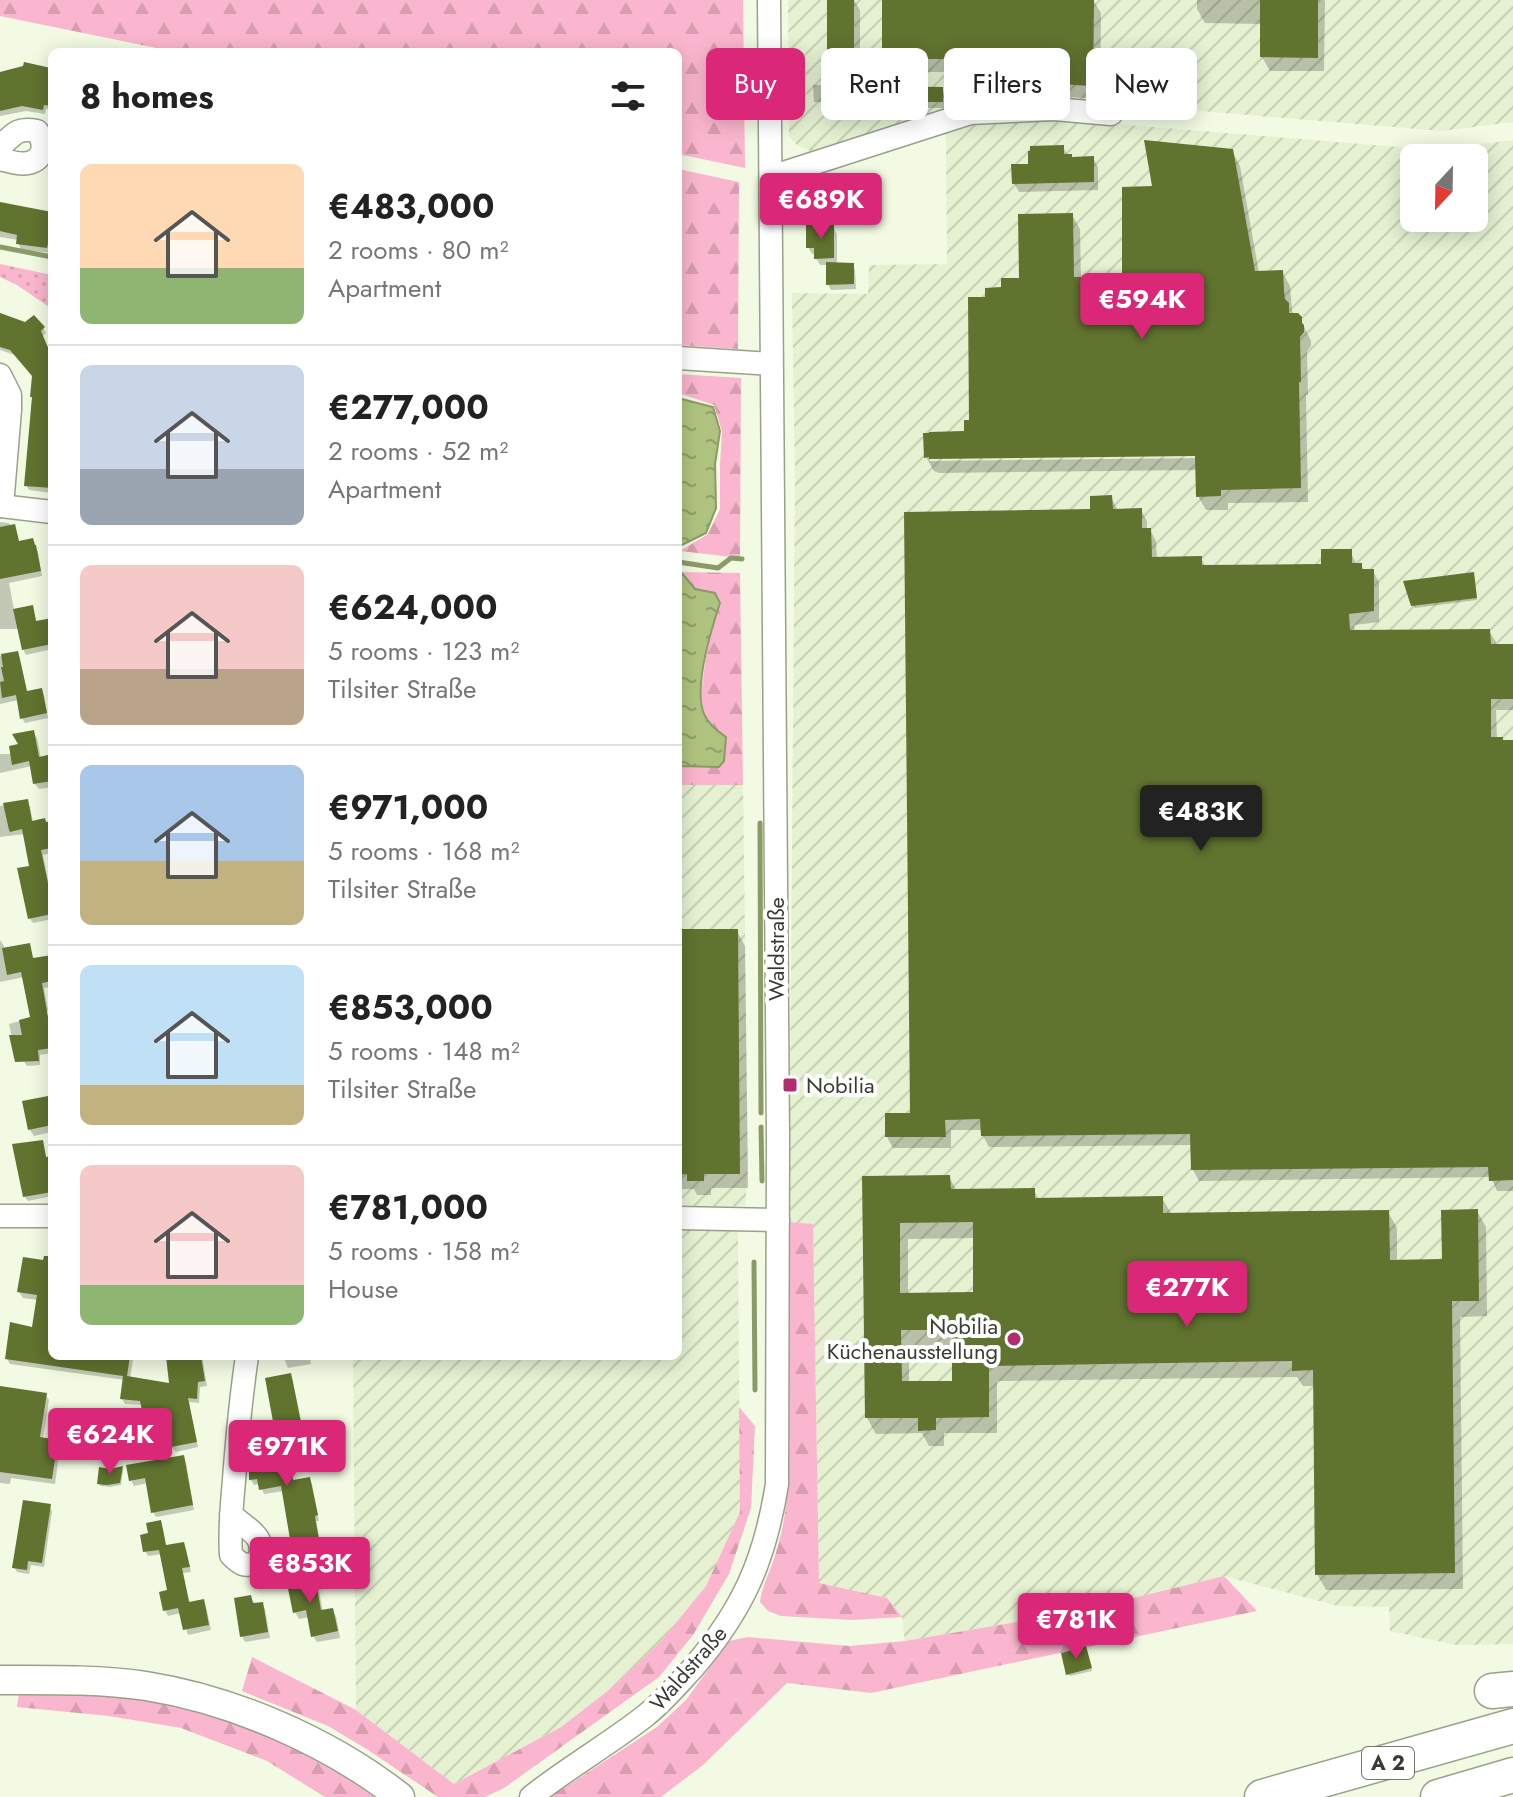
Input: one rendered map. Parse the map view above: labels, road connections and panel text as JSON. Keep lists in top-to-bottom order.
{
  "streets": {
    "highway": ["A 2"],
    "street": ["Waldstraße"]
  },
  "places": {
    "transit": ["Nobilia"],
    "other": ["Nobilia Küchenausstellung"]
  },
  "north": "bottom",
  "page": {
    "chip": [
      "Buy",
      "Rent",
      "Filters",
      "New"
    ],
    "heading": "8 homes",
    "list": [
      {
        "name": "€483,000",
        "note": "2 rooms · 80 m² · Apartment"
      },
      {
        "name": "€277,000",
        "note": "2 rooms · 52 m² · Apartment"
      },
      {
        "name": "€624,000",
        "note": "5 rooms · 123 m² · Tilsiter Straße"
      },
      {
        "name": "€971,000",
        "note": "5 rooms · 168 m² · Tilsiter Straße"
      },
      {
        "name": "€853,000",
        "note": "5 rooms · 148 m² · Tilsiter Straße"
      },
      {
        "name": "€781,000",
        "note": "5 rooms · 158 m² · House"
      }
    ],
    "price": [
      "€689K",
      "€594K",
      "€483K",
      "€277K",
      "€624K",
      "€971K",
      "€853K",
      "€781K"
    ]
  }
}
